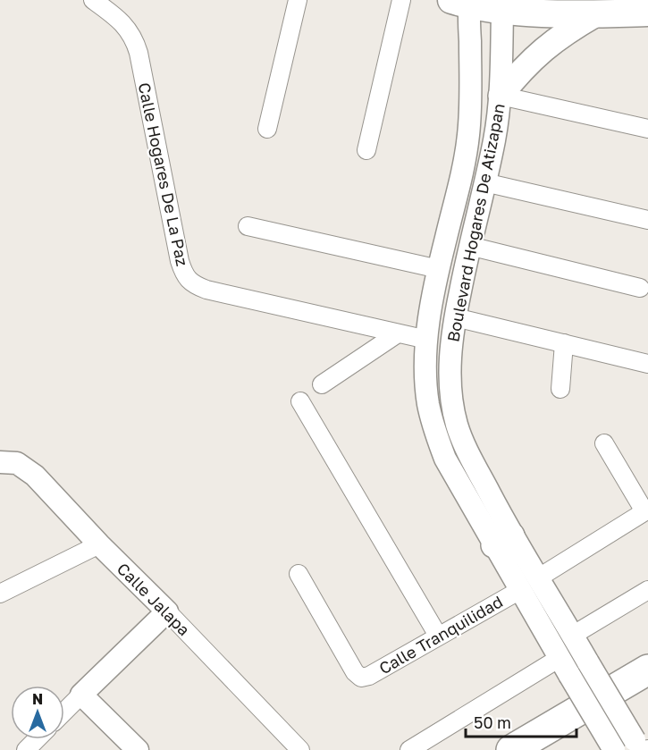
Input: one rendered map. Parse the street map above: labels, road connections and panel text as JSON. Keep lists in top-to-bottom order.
{
  "streets": {
    "street": [
      "Calle Hogares De La Paz",
      "Boulevard Hogares De Atizapan",
      "Calle Jalapa",
      "Calle Tranquilidad"
    ]
  },
  "crossings": [
    ["Calle Hogares De La Paz", "Boulevard Hogares De Atizapan"],
    ["Boulevard Hogares De Atizapan", "Calle Tranquilidad"]
  ],
  "scale_bar": "50 m",
  "north": "top"
}
